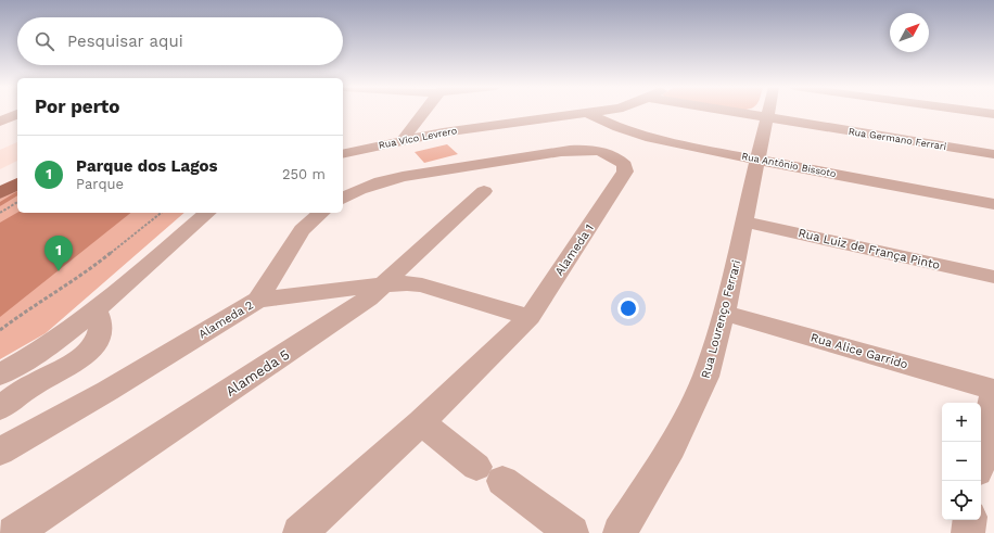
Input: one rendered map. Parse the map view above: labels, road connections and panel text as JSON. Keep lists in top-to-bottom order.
{
  "streets": {
    "street": [
      "Rua Vico Levrero",
      "Rua Germano Ferrari",
      "Rua Antônio Bissoto",
      "Rua Luiz de França Pinto",
      "Alameda 1",
      "Alameda 2",
      "Rua Lourenço Ferrari",
      "Rua Alice Garrido",
      "Alameda 5"
    ]
  },
  "crossings": [
    ["Rua Vico Levrero", "Rua Antônio Bissoto"],
    ["Rua Germano Ferrari", "Rua Lourenço Ferrari"],
    ["Rua Antônio Bissoto", "Rua Lourenço Ferrari"],
    ["Rua Luiz de França Pinto", "Rua Lourenço Ferrari"],
    ["Alameda 1", "Alameda 2"],
    ["Alameda 2", "Alameda 5"],
    ["Rua Lourenço Ferrari", "Rua Alice Garrido"]
  ],
  "north": "top right",
  "page": {
    "search": "Pesquisar aqui",
    "heading": "Por perto",
    "list": [
      {
        "mark": "1",
        "name": "Parque dos Lagos",
        "note": "Parque",
        "value": "250 m"
      }
    ],
    "pins": "1",
    "map_buttons": ["+", "−"]
  }
}
